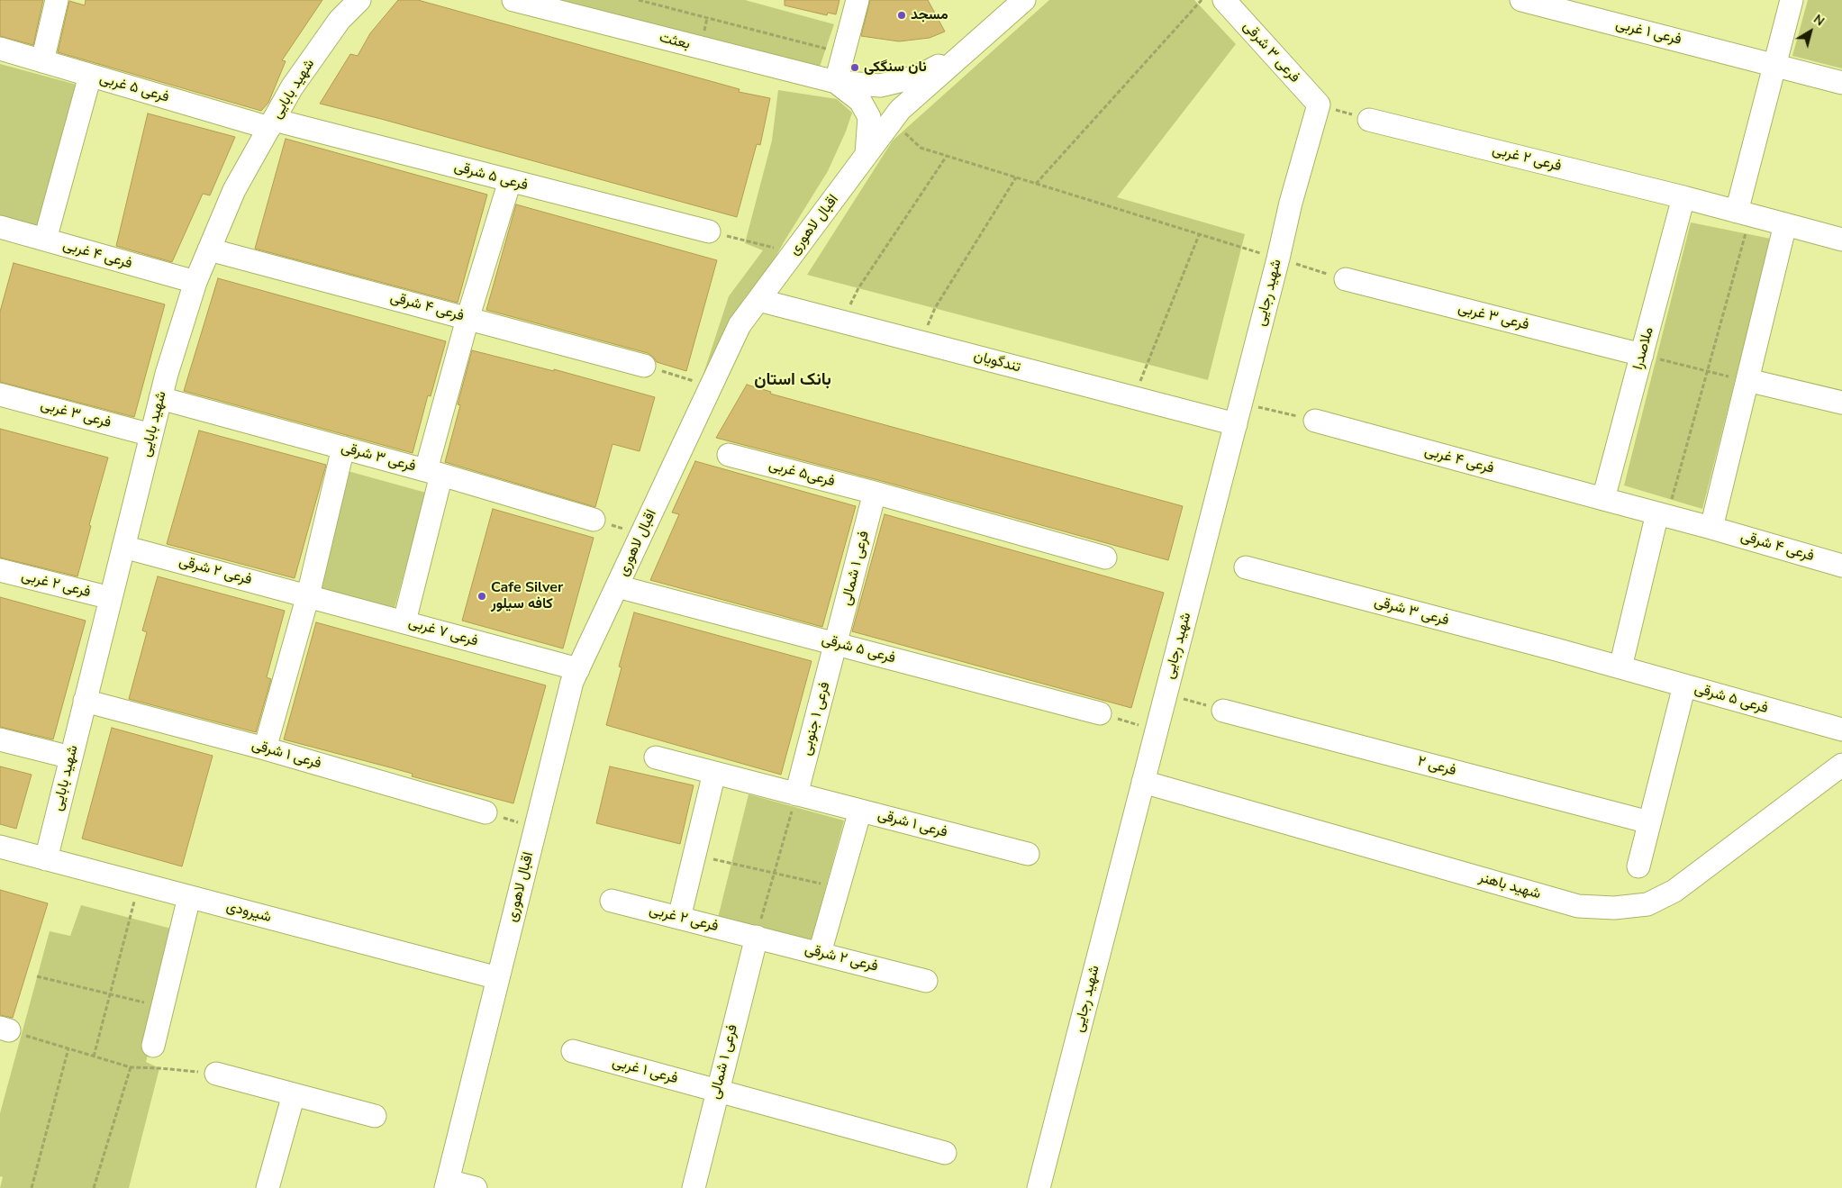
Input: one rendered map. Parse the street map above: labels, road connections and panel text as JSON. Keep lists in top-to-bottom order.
{
  "streets": {
    "street": [
      "فرعی ۱ غربی",
      "بعثت",
      "فرعی ۳ شرقی",
      "فرعی ۵ غربی",
      "شهید بابایی",
      "فرعی ۲ غربی",
      "فرعی ۵ شرقی",
      "اقبال لاهوری",
      "فرعی ۴ غربی",
      "شهید رجایی",
      "فرعی ۴ شرقی",
      "فرعی ۳ غربی",
      "ملاصدرا",
      "تندگویان",
      "فرعی۵ غربی",
      "فرعی ۱ شمالی",
      "فرعی ۲ شرقی",
      "فرعی ۷ غربی",
      "فرعی ۱ جنوبی",
      "فرعی ۱ شرقی",
      "فرعی ۲",
      "شهید باهنر",
      "شیرودی"
    ]
  },
  "crossings": [
    ["فرعی ۱ غربی", "فرعی ۱ شمالی"],
    ["فرعی ۳ شرقی", "شهید بابایی"],
    ["فرعی ۳ شرقی", "فرعی ۵ شرقی"],
    ["فرعی ۳ شرقی", "شهید رجایی"],
    ["فرعی ۵ غربی", "شهید بابایی"],
    ["فرعی ۵ غربی", "فرعی ۵ شرقی"],
    ["شهید بابایی", "فرعی ۲ غربی"],
    ["شهید بابایی", "فرعی ۵ شرقی"],
    ["شهید بابایی", "فرعی ۴ غربی"],
    ["شهید بابایی", "فرعی ۴ شرقی"],
    ["شهید بابایی", "فرعی ۳ غربی"],
    ["شهید بابایی", "فرعی ۲ شرقی"],
    ["شهید بابایی", "فرعی ۱ شرقی"],
    ["شهید بابایی", "شیرودی"],
    ["فرعی ۲ غربی", "ملاصدرا"],
    ["فرعی ۲ غربی", "فرعی ۱ شمالی"],
    ["فرعی ۲ غربی", "فرعی ۲ شرقی"],
    ["فرعی ۵ شرقی", "اقبال لاهوری"],
    ["فرعی ۵ شرقی", "فرعی ۱ شمالی"],
    ["فرعی ۵ شرقی", "فرعی ۱ جنوبی"],
    ["اقبال لاهوری", "تندگویان"],
    ["اقبال لاهوری", "فرعی ۷ غربی"],
    ["اقبال لاهوری", "شیرودی"],
    ["فرعی ۴ غربی", "ملاصدرا"],
    ["شهید رجایی", "تندگویان"],
    ["شهید رجایی", "شهید باهنر"],
    ["فرعی ۳ غربی", "ملاصدرا"],
    ["فرعی۵ غربی", "فرعی ۱ شمالی"],
    ["فرعی ۱ شمالی", "فرعی ۲ شرقی"],
    ["فرعی ۱ شمالی", "فرعی ۱ جنوبی"],
    ["فرعی ۲ شرقی", "فرعی ۷ غربی"],
    ["فرعی ۱ جنوبی", "فرعی ۱ شرقی"]
  ],
  "districts": ["بانک استان"],
  "places": ["مسجد", "نان سنگکی", "Cafe Silver کافه سیلور"],
  "north": "top right"
}
